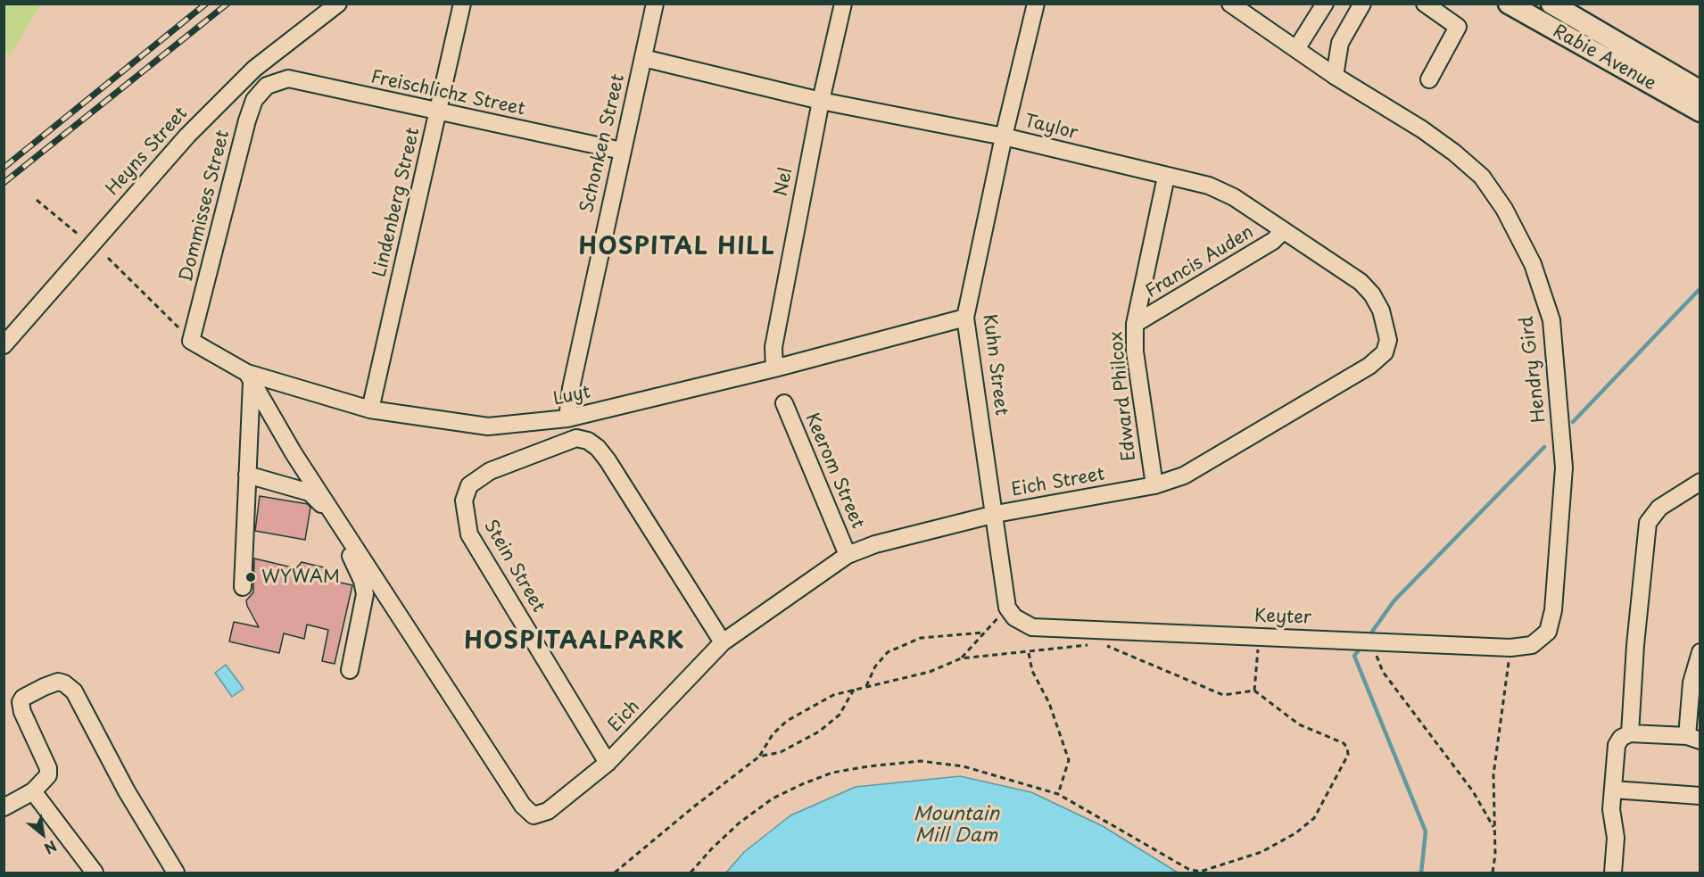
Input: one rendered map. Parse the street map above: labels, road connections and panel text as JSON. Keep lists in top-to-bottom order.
{
  "streets": {
    "main road": ["Rabie Avenue"],
    "street": [
      "Freischlichz Street",
      "Taylor",
      "Schonken Street",
      "Heyns Street",
      "Nel",
      "Lindenberg Street",
      "Dommisses Street",
      "Francis Auden",
      "Kuhn Street",
      "Hendry Gird",
      "Luyt",
      "Edward Philcox",
      "Keerom Street",
      "Eich Street",
      "Stein Street",
      "Keyter",
      "Eich"
    ]
  },
  "crossings": [
    ["Freischlichz Street", "Schonken Street"],
    ["Freischlichz Street", "Lindenberg Street"],
    ["Freischlichz Street", "Dommisses Street"],
    ["Taylor", "Schonken Street"],
    ["Taylor", "Nel"],
    ["Taylor", "Francis Auden"],
    ["Taylor", "Kuhn Street"],
    ["Taylor", "Edward Philcox"],
    ["Taylor", "Eich Street"],
    ["Schonken Street", "Luyt"],
    ["Nel", "Luyt"],
    ["Lindenberg Street", "Luyt"],
    ["Dommisses Street", "Luyt"],
    ["Francis Auden", "Edward Philcox"],
    ["Kuhn Street", "Luyt"],
    ["Kuhn Street", "Eich Street"],
    ["Kuhn Street", "Keyter"],
    ["Hendry Gird", "Keyter"],
    ["Luyt", "Eich"],
    ["Edward Philcox", "Eich Street"],
    ["Keerom Street", "Eich Street"],
    ["Eich Street", "Stein Street"],
    ["Eich Street", "Eich"],
    ["Stein Street", "Eich"]
  ],
  "districts": ["HOSPITAL HILL", "HOSPITAALPARK"],
  "water": ["Mountain Mill Dam"],
  "places": ["WYWAM"],
  "north": "bottom right"
}
